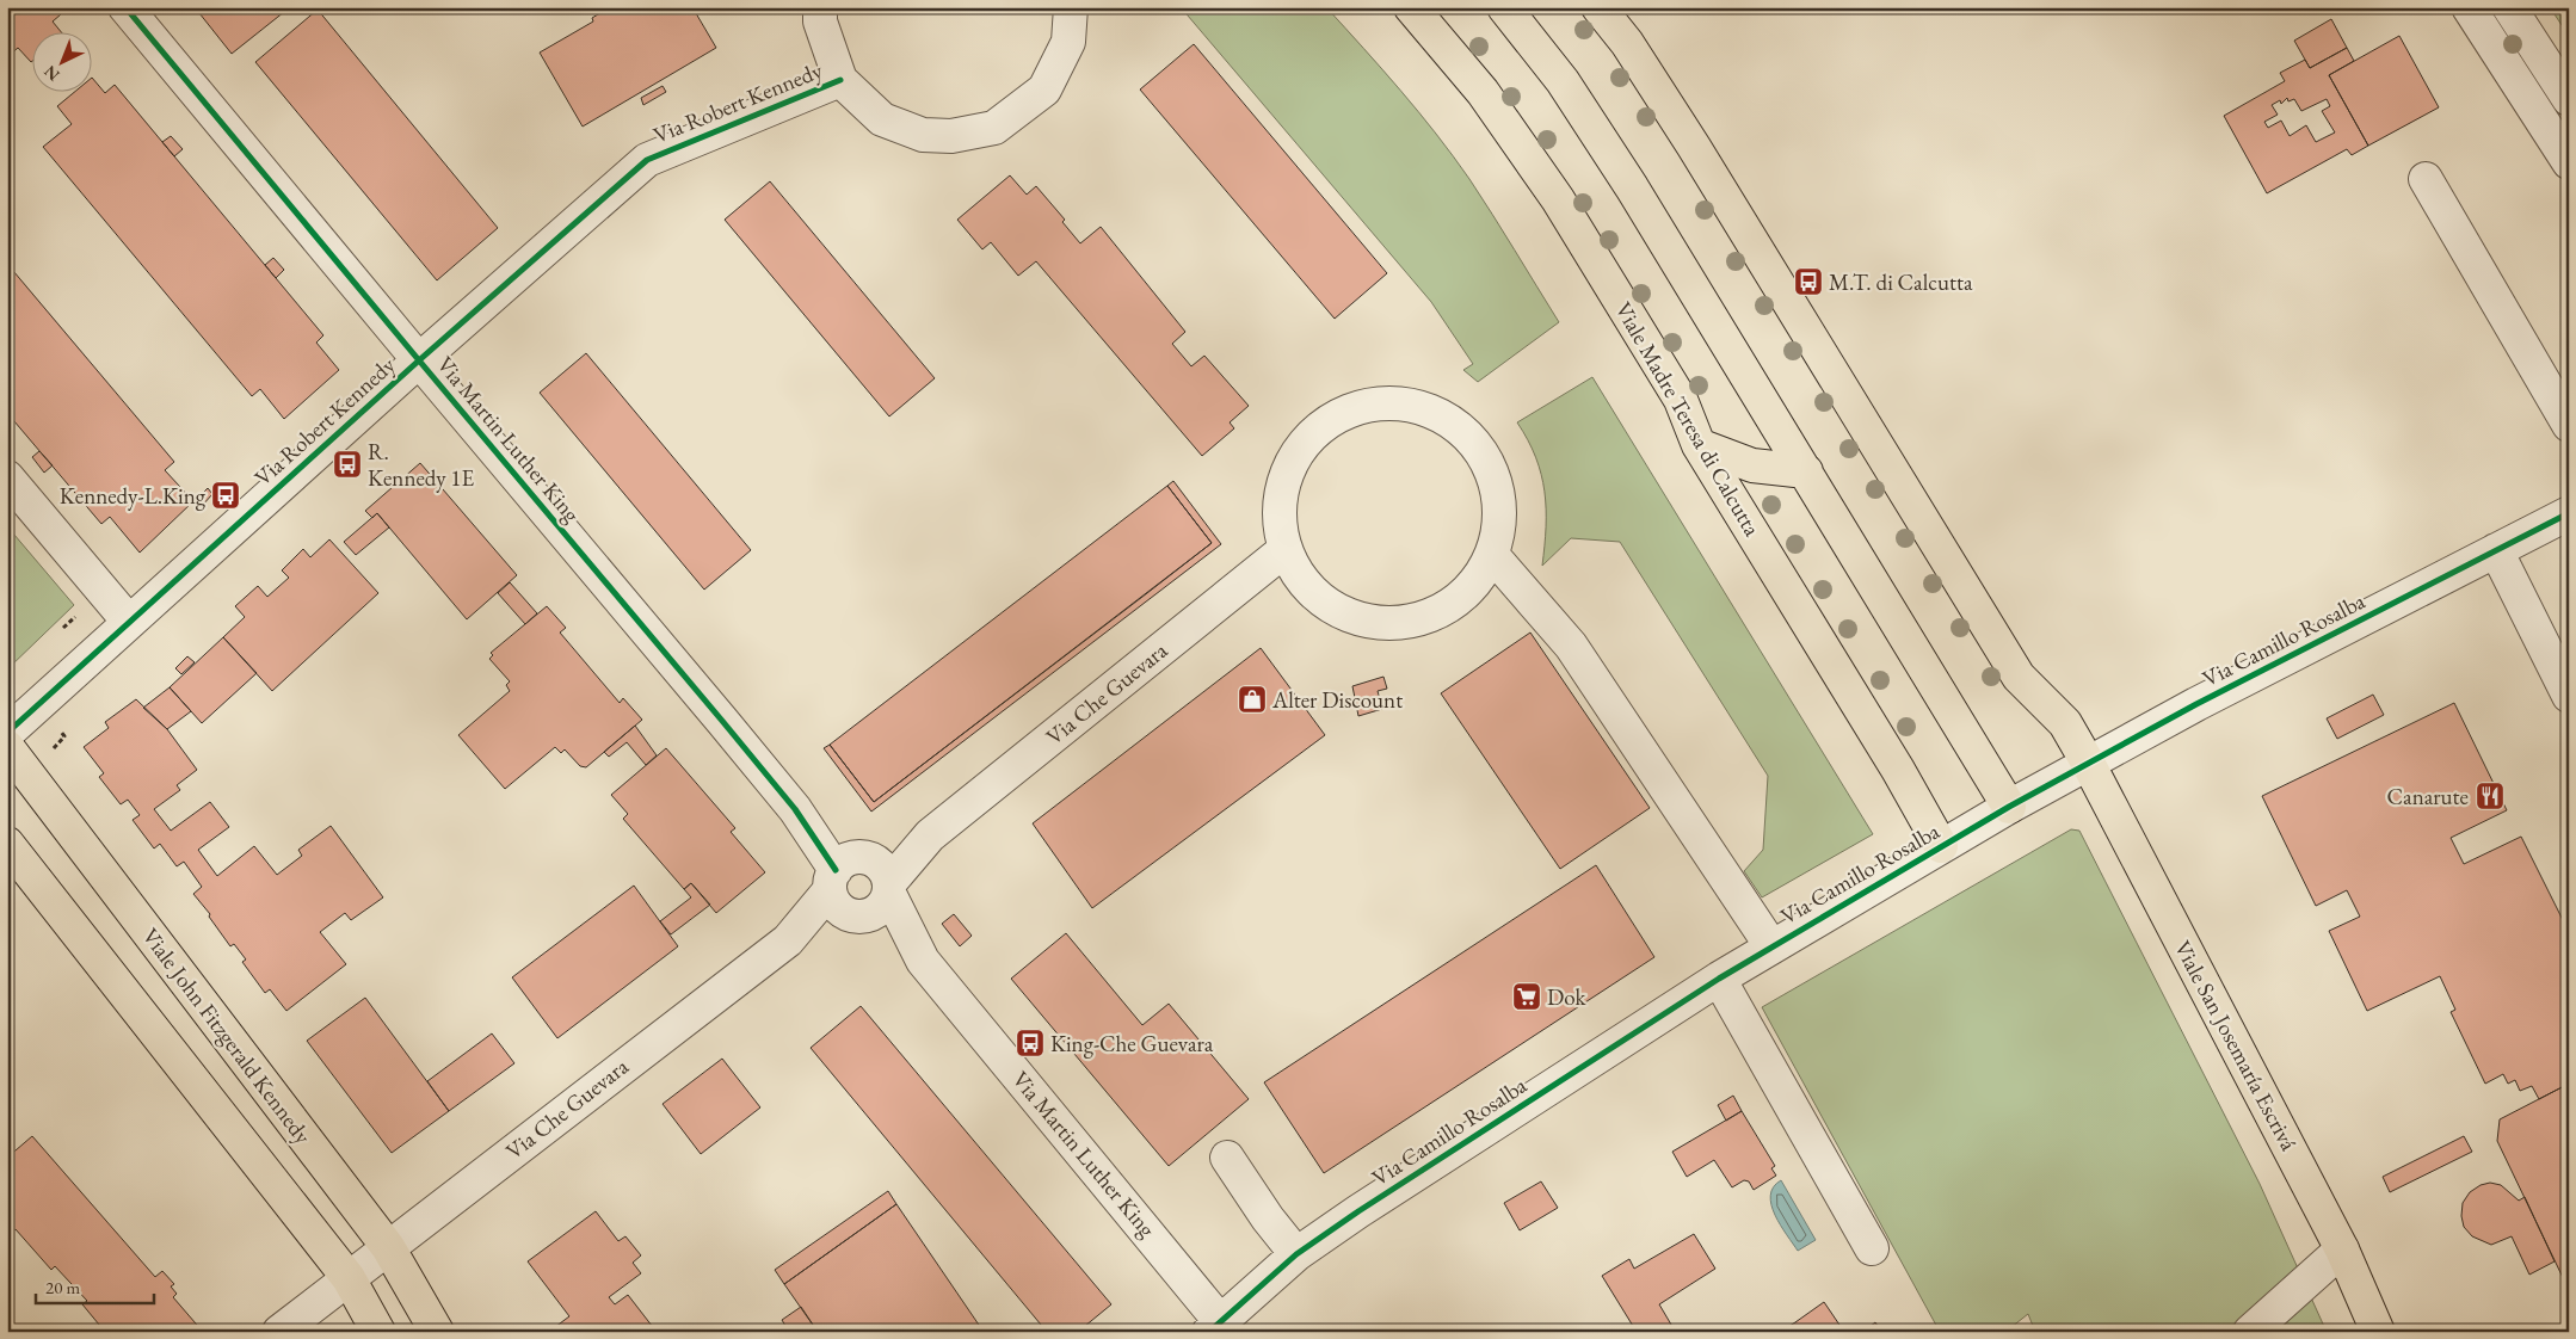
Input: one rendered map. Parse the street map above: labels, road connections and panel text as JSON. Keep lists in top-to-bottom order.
{
  "streets": {
    "main road": ["Viale Madre Teresa di Calcutta", "Viale John Fitzgerald Kennedy", "Viale San Josemaría Escrivá"],
    "street": [
      "Via Robert Kennedy",
      "Via Martin Luther King",
      "Via Camillo Rosalba",
      "Via Che Guevara"
    ]
  },
  "crossings": [
    ["Via Robert Kennedy", "Via Martin Luther King"],
    ["Viale Madre Teresa di Calcutta", "Via Camillo Rosalba"],
    ["Via Martin Luther King", "Via Camillo Rosalba"],
    ["Via Martin Luther King", "Via Che Guevara"],
    ["Via Camillo Rosalba", "Viale San Josemaría Escrivá"],
    ["Via Che Guevara", "Viale John Fitzgerald Kennedy"]
  ],
  "places": {
    "bus stop": [
      "M.T. di Calcutta",
      "R. Kennedy 1E",
      "Kennedy-L.King",
      "King-Che Guevara"
    ],
    "shop": ["Alter Discount"],
    "restaurant": ["Canarute"],
    "supermarket": ["Dok"]
  },
  "scale_bar": "20 m",
  "north": "bottom left"
}
